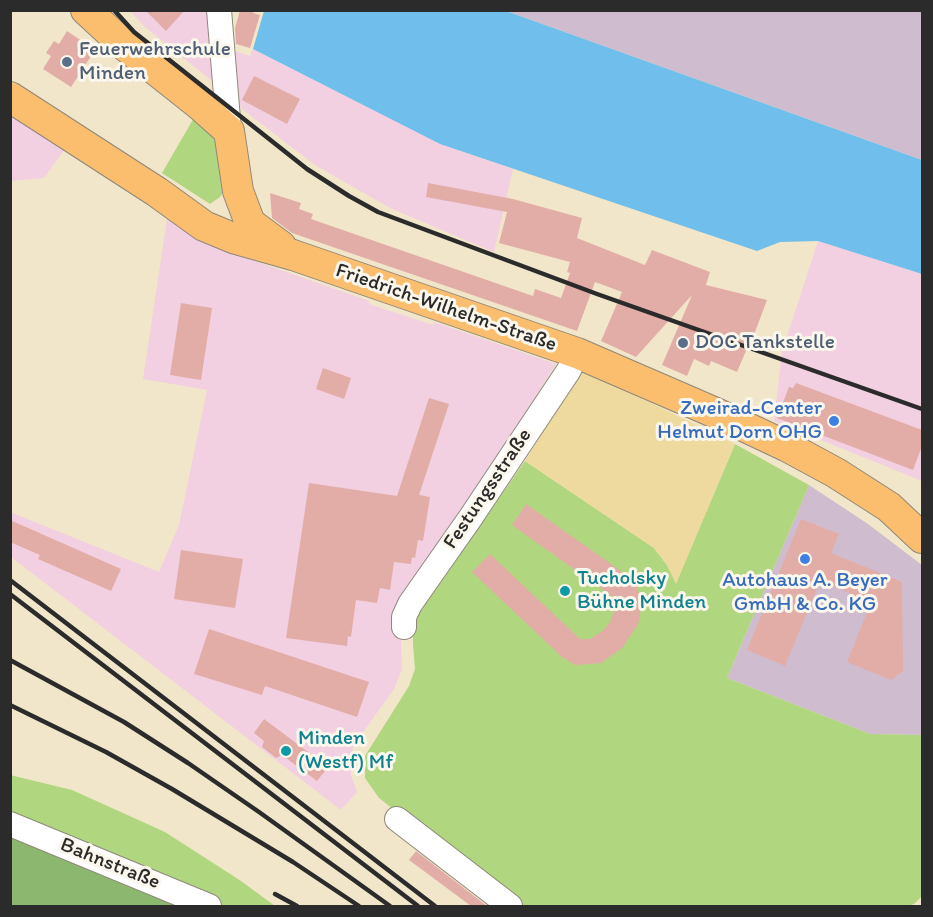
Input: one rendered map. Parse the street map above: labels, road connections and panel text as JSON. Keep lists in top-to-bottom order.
{
  "streets": {
    "main road": ["Friedrich-Wilhelm-Straße"],
    "street": ["Festungsstraße", "Bahnstraße"]
  },
  "crossings": [
    ["Friedrich-Wilhelm-Straße", "Festungsstraße"]
  ],
  "places": [
    "Feuerwehrschule Minden",
    "DOC Tankstelle",
    "Zweirad-Center Helmut Dorn OHG",
    "Autohaus A. Beyer GmbH & Co. KG",
    "Tucholsky Bühne Minden",
    "Minden (Westf) Mf"
  ]
}
